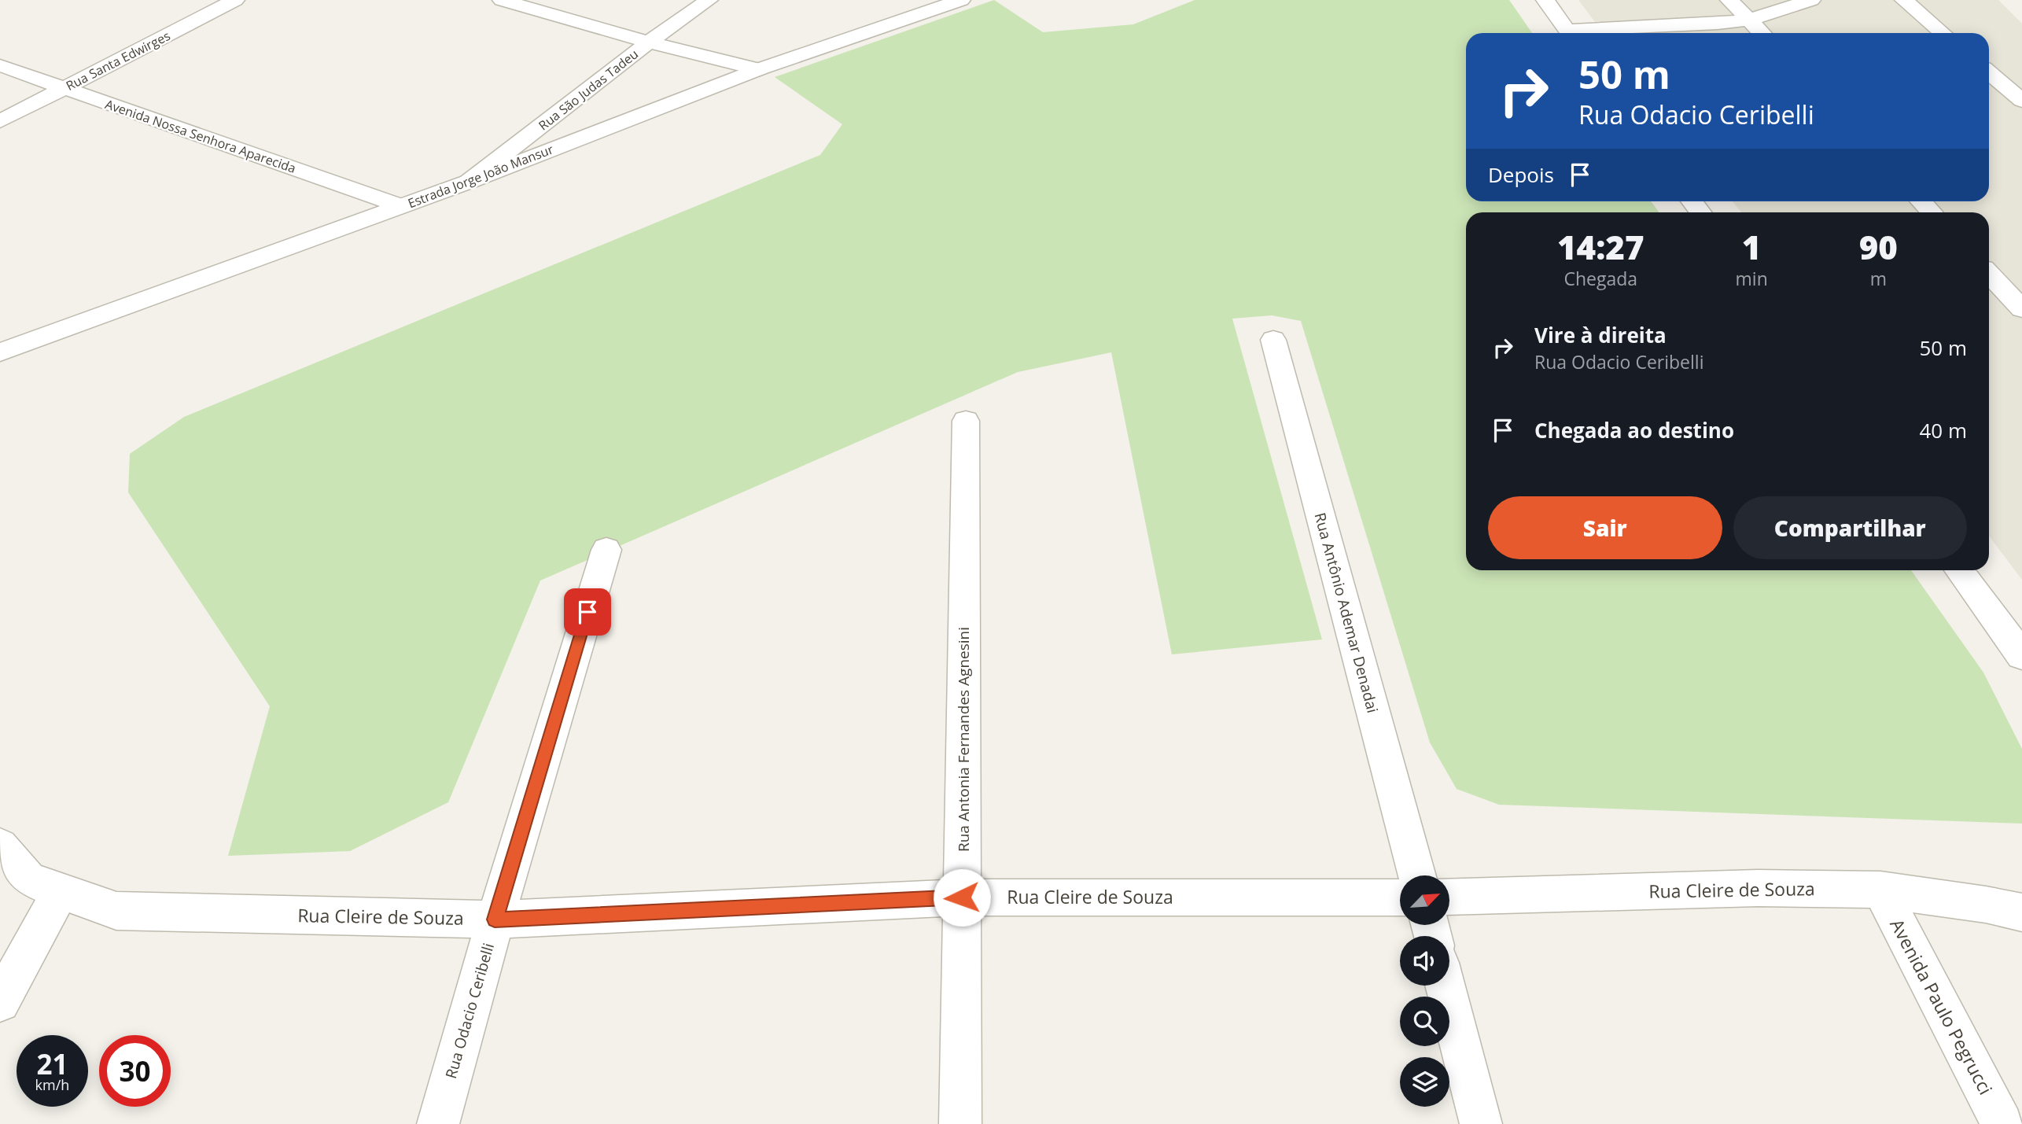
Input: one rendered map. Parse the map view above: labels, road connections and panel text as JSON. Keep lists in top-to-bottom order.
{
  "streets": {
    "street": [
      "Rua Santa Edwirges",
      "Rua São Judas Tadeu",
      "Avenida Nossa Senhora Aparecida",
      "Estrada Jorge João Mansur",
      "Rua Antônio Ademar Denadai",
      "Rua Antonia Fernandes Agnesini",
      "Rua Cleire de Souza",
      "Avenida Paulo Pegrucci",
      "Rua Odacio Ceribelli"
    ]
  },
  "crossings": [
    ["Rua Santa Edwirges", "Avenida Nossa Senhora Aparecida"],
    ["Rua São Judas Tadeu", "Estrada Jorge João Mansur"],
    ["Avenida Nossa Senhora Aparecida", "Estrada Jorge João Mansur"],
    ["Rua Antonia Fernandes Agnesini", "Rua Cleire de Souza"],
    ["Rua Cleire de Souza", "Avenida Paulo Pegrucci"],
    ["Rua Cleire de Souza", "Rua Odacio Ceribelli"]
  ],
  "north": "top right",
  "page": {
    "turn": ["50 m", "Rua Odacio Ceribelli"],
    "then": "Depois",
    "eta": [
      "14:27",
      "Chegada",
      "1",
      "min",
      "90",
      "m"
    ],
    "list": [
      {
        "name": "Vire à direita",
        "note": "Rua Odacio Ceribelli",
        "value": "50 m"
      },
      {
        "name": "Chegada ao destino",
        "value": "40 m"
      }
    ],
    "buttons": ["Sair", "Compartilhar"],
    "speed": "21 km/h",
    "limit": "30"
  }
}
